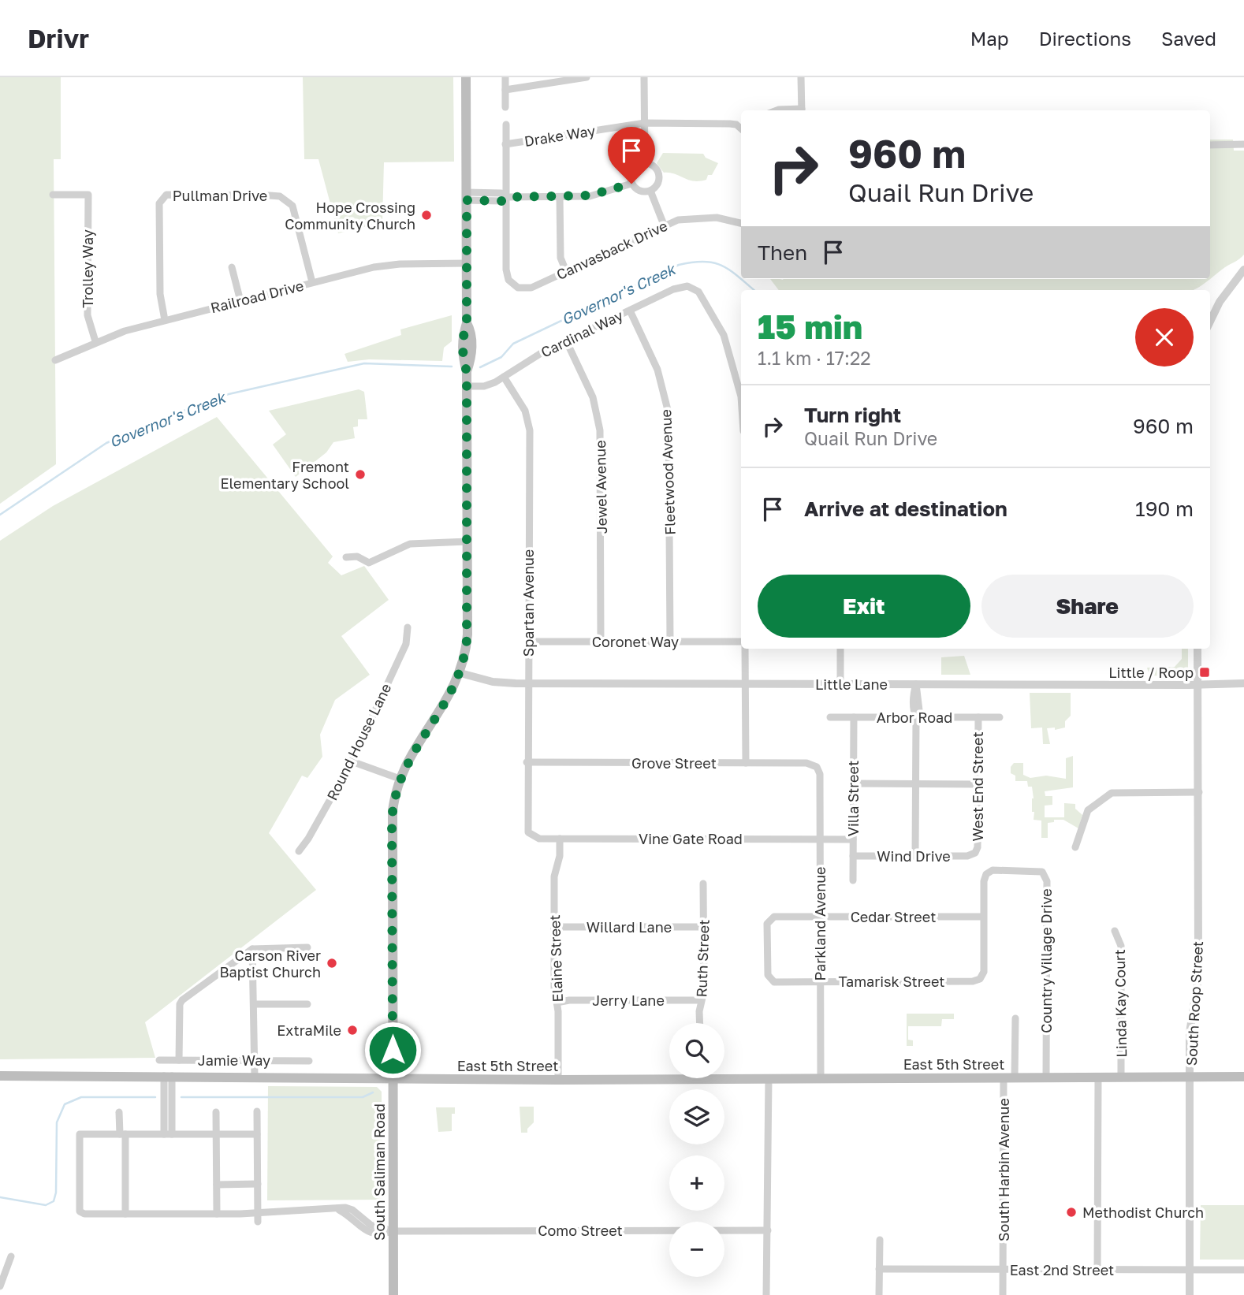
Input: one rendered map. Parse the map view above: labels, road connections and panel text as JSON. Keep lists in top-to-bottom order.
{
  "streets": {
    "main road": ["East 5th Street", "South Saliman Road"],
    "street": [
      "Drake Way",
      "Pullman Drive",
      "Canvasback Drive",
      "Trolley Way",
      "Railroad Drive",
      "Cardinal Way",
      "Fleetwood Avenue",
      "Jewel Avenue",
      "Spartan Avenue",
      "Coronet Way",
      "Little Lane",
      "Arbor Road",
      "Round House Lane",
      "Grove Street",
      "West End Street",
      "Villa Street",
      "Vine Gate Road",
      "Wind Drive",
      "Cedar Street",
      "Parkland Avenue",
      "Willard Lane",
      "Elaine Street",
      "Ruth Street",
      "Country Village Drive",
      "Tamarisk Street",
      "Jerry Lane",
      "Linda Kay Court",
      "South Roop Street",
      "Jamie Way",
      "South Harbin Avenue",
      "Como Street",
      "East 2nd Street"
    ]
  },
  "crossings": [
    ["Pullman Drive", "Railroad Drive"],
    ["Trolley Way", "Railroad Drive"],
    ["Railroad Drive", "South Saliman Road"],
    ["Cardinal Way", "Fleetwood Avenue"],
    ["Cardinal Way", "Jewel Avenue"],
    ["Cardinal Way", "Spartan Avenue"],
    ["Cardinal Way", "South Saliman Road"],
    ["Fleetwood Avenue", "Coronet Way"],
    ["Jewel Avenue", "Coronet Way"],
    ["Spartan Avenue", "Coronet Way"],
    ["Spartan Avenue", "Little Lane"],
    ["Spartan Avenue", "Grove Street"],
    ["Spartan Avenue", "Vine Gate Road"],
    ["Little Lane", "South Roop Street"],
    ["Little Lane", "South Saliman Road"],
    ["Arbor Road", "West End Street"],
    ["Arbor Road", "Villa Street"],
    ["Grove Street", "Parkland Avenue"],
    ["West End Street", "Wind Drive"],
    ["Villa Street", "Vine Gate Road"],
    ["Villa Street", "Wind Drive"],
    ["Vine Gate Road", "Parkland Avenue"],
    ["Vine Gate Road", "Elaine Street"],
    ["Cedar Street", "Parkland Avenue"],
    ["Cedar Street", "Country Village Drive"],
    ["Cedar Street", "Tamarisk Street"],
    ["Parkland Avenue", "Tamarisk Street"],
    ["Parkland Avenue", "East 5th Street"],
    ["Willard Lane", "Elaine Street"],
    ["Willard Lane", "Ruth Street"],
    ["Elaine Street", "Jerry Lane"],
    ["Elaine Street", "East 5th Street"],
    ["Ruth Street", "Jerry Lane"],
    ["Country Village Drive", "Tamarisk Street"],
    ["Country Village Drive", "East 5th Street"],
    ["Linda Kay Court", "East 5th Street"],
    ["South Roop Street", "East 5th Street"],
    ["South Roop Street", "East 2nd Street"],
    ["East 5th Street", "South Harbin Avenue"],
    ["East 5th Street", "South Saliman Road"],
    ["South Harbin Avenue", "East 2nd Street"],
    ["South Saliman Road", "Como Street"]
  ],
  "water": ["Governor's Creek"],
  "places": {
    "other": [
      "Hope Crossing Community Church",
      "Fremont Elementary School",
      "Carson River Baptist Church",
      "ExtraMile",
      "Methodist Church"
    ],
    "transit": ["Little / Roop"]
  },
  "page": {
    "header": "Drivr",
    "nav": ["Map", "Directions", "Saved"],
    "turn": ["960 m", "Quail Run Drive"],
    "then": "Then",
    "heading": ["15 min", "1.1 km · 17:22"],
    "list": [
      {
        "name": "Turn right",
        "note": "Quail Run Drive",
        "value": "960 m"
      },
      {
        "name": "Arrive at destination",
        "value": "190 m"
      }
    ],
    "buttons": ["Exit", "Share"],
    "map_buttons": ["+", "−"]
  }
}
